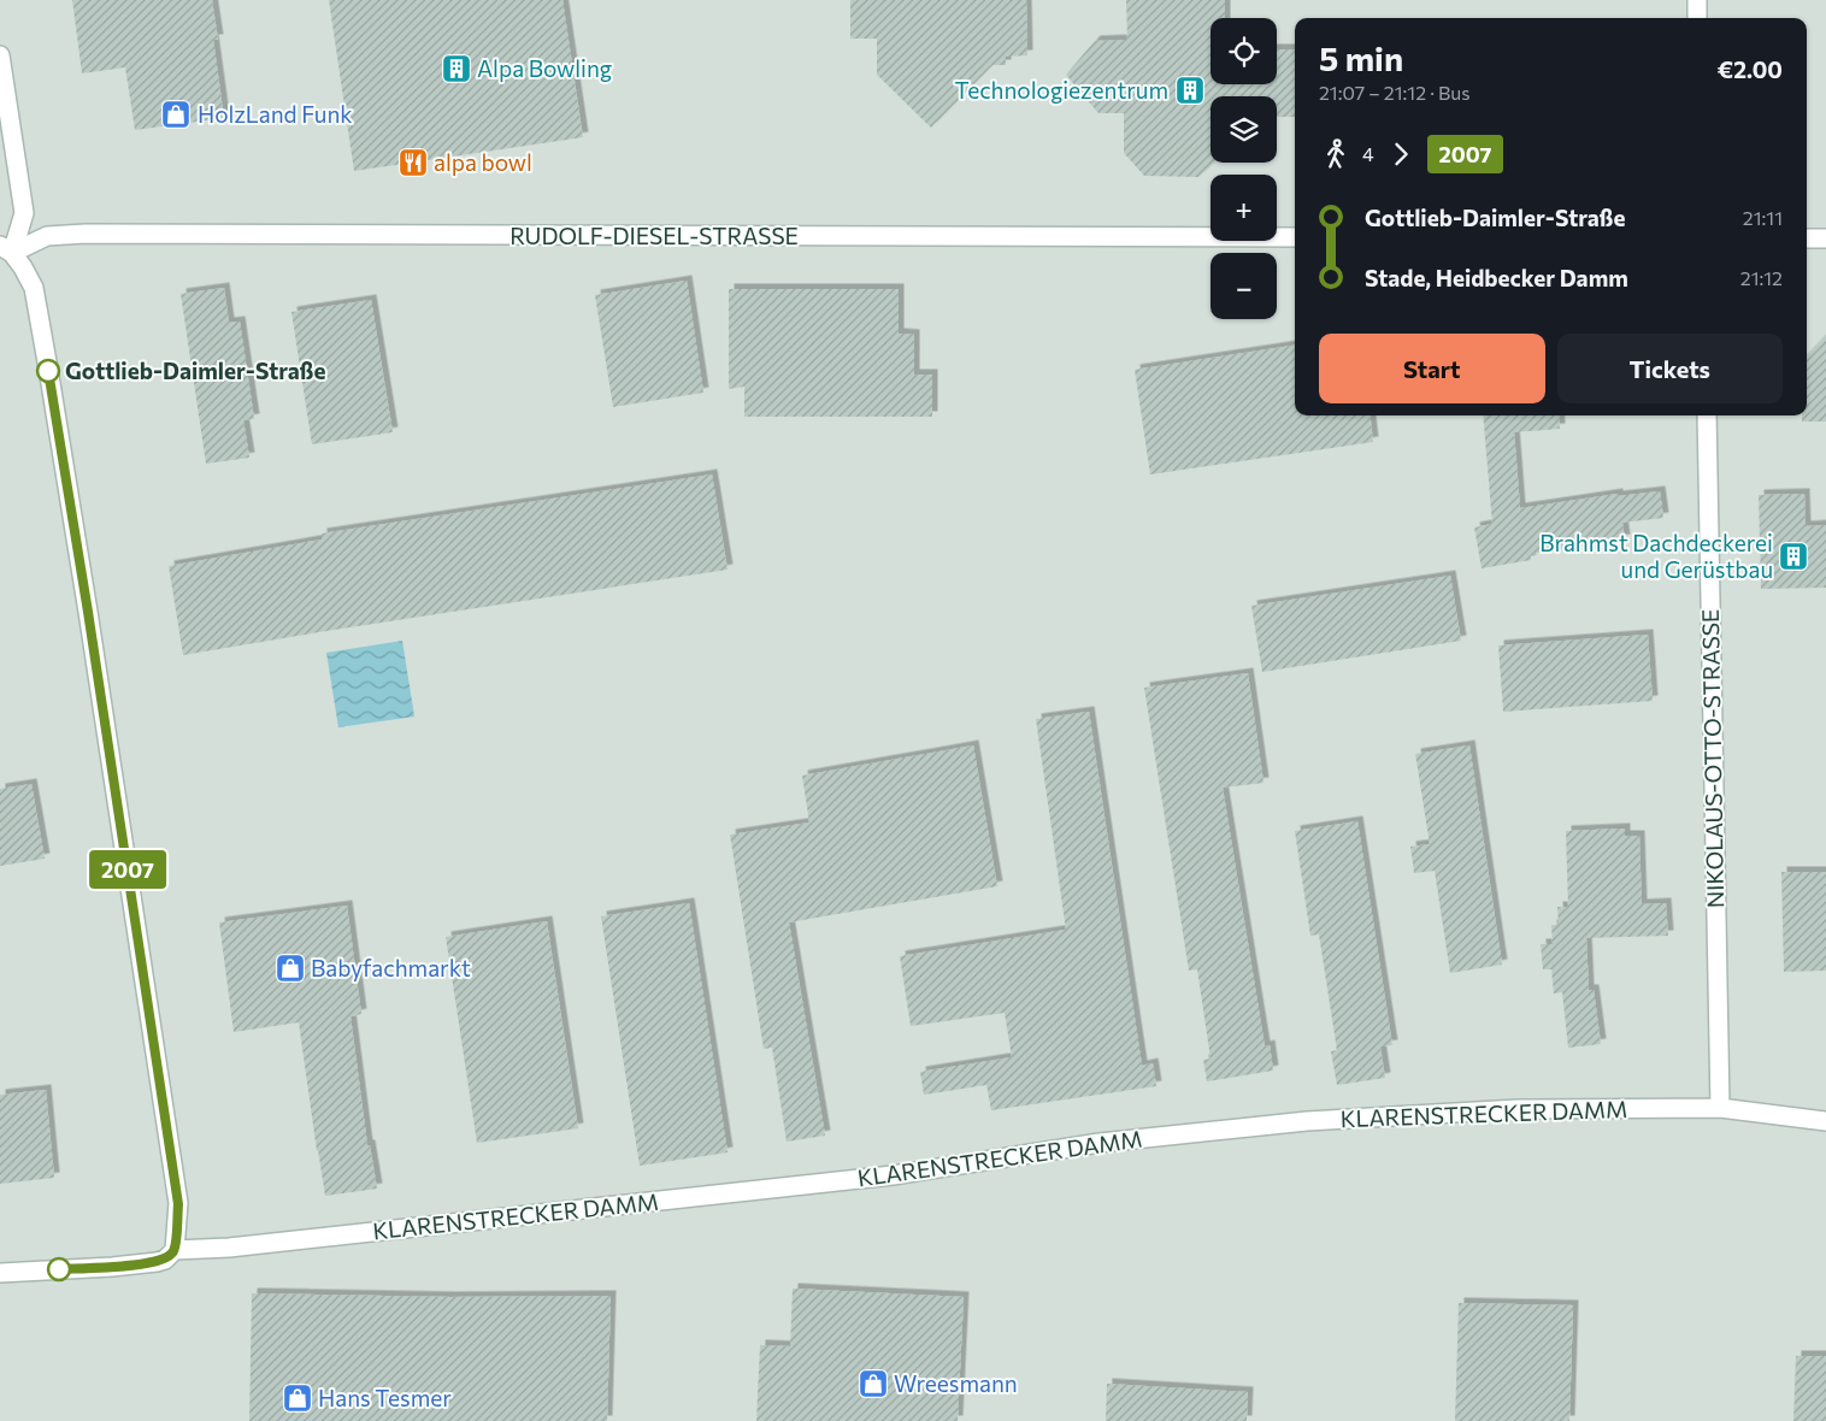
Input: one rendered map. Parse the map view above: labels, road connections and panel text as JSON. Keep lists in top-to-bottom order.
{
  "streets": {
    "street": ["RUDOLF-DIESEL-STRASSE", "NIKOLAUS-OTTO-STRASSE", "KLARENSTRECKER DAMM"]
  },
  "crossings": [
    ["NIKOLAUS-OTTO-STRASSE", "KLARENSTRECKER DAMM"]
  ],
  "places": {
    "building": ["Alpa Bowling", "Technologiezentrum", "Brahmst Dachdeckerei und Gerüstbau"],
    "shop": [
      "HolzLand Funk",
      "Babyfachmarkt",
      "Wreesmann",
      "Hans Tesmer"
    ],
    "restaurant": ["alpa bowl"],
    "other": ["Gottlieb-Daimler-Straße"]
  },
  "lines": ["bus line 2007"],
  "page": {
    "on_map": "2007",
    "map_buttons": ["+", "−"],
    "heading": ["5 min", "21:07 – 21:12 · Bus", "€2.00"],
    "legs": ["4", "2007"],
    "list": [
      {
        "name": "Gottlieb-Daimler-Straße",
        "value": "21:11"
      },
      {
        "name": "Stade, Heidbecker Damm",
        "value": "21:12"
      }
    ],
    "buttons": ["Start", "Tickets"]
  }
}
